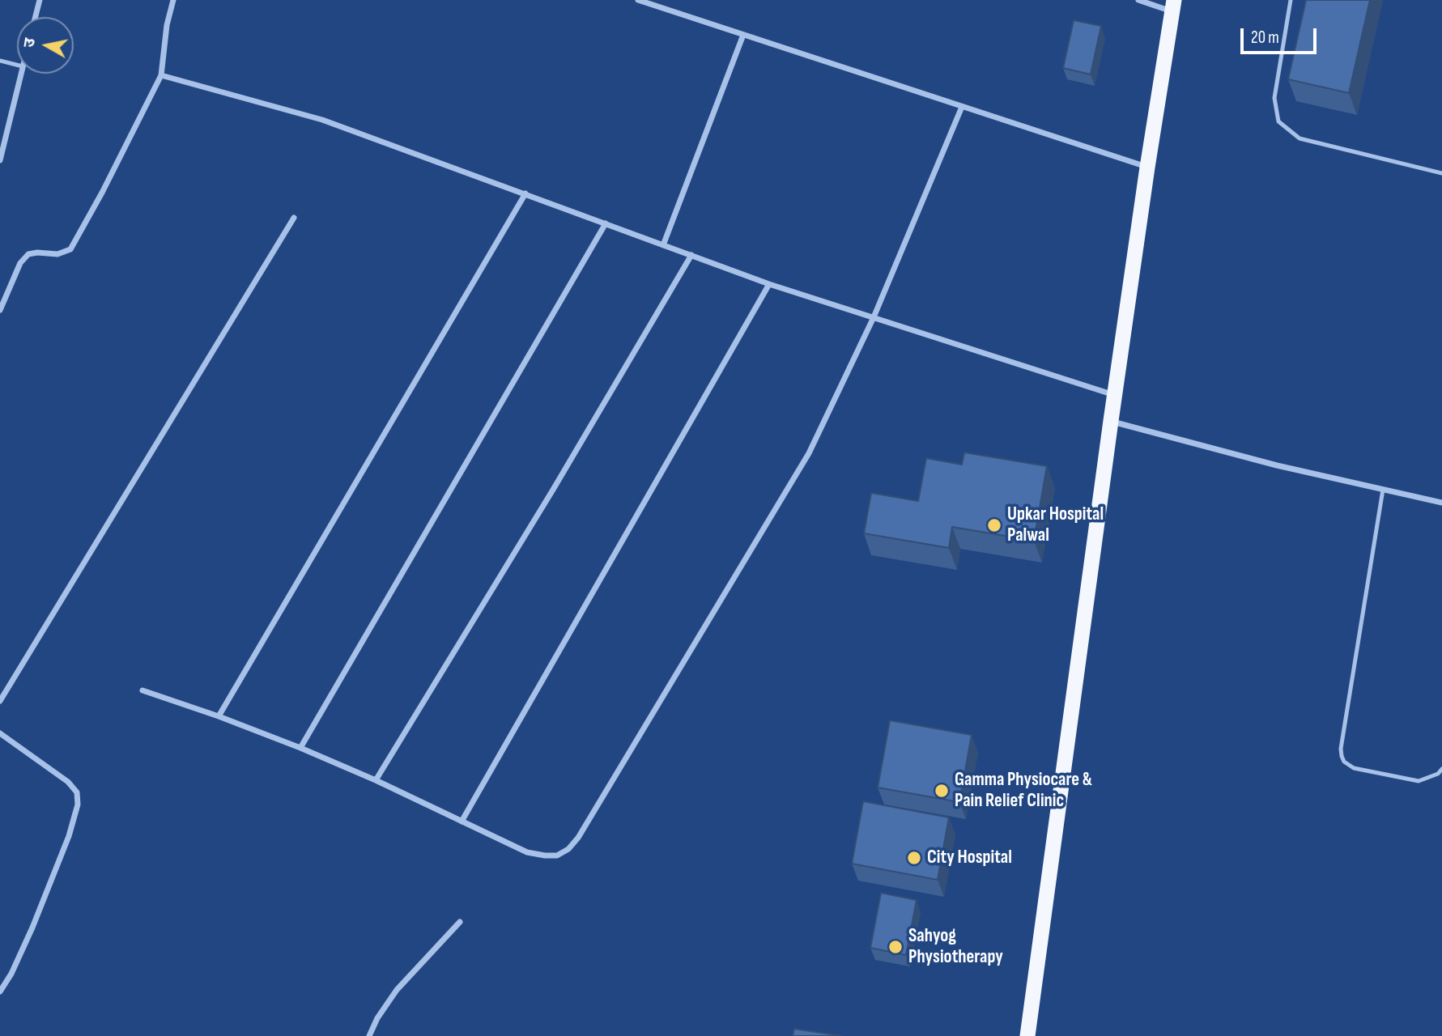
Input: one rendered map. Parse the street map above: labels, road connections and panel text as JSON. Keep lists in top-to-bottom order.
{
  "places": [
    "Upkar Hospital Palwal",
    "Gamma Physiocare & Pain Relief Clinic",
    "City Hospital",
    "Sahyog Physiotherapy"
  ],
  "scale_bar": "20 m",
  "north": "left"
}
